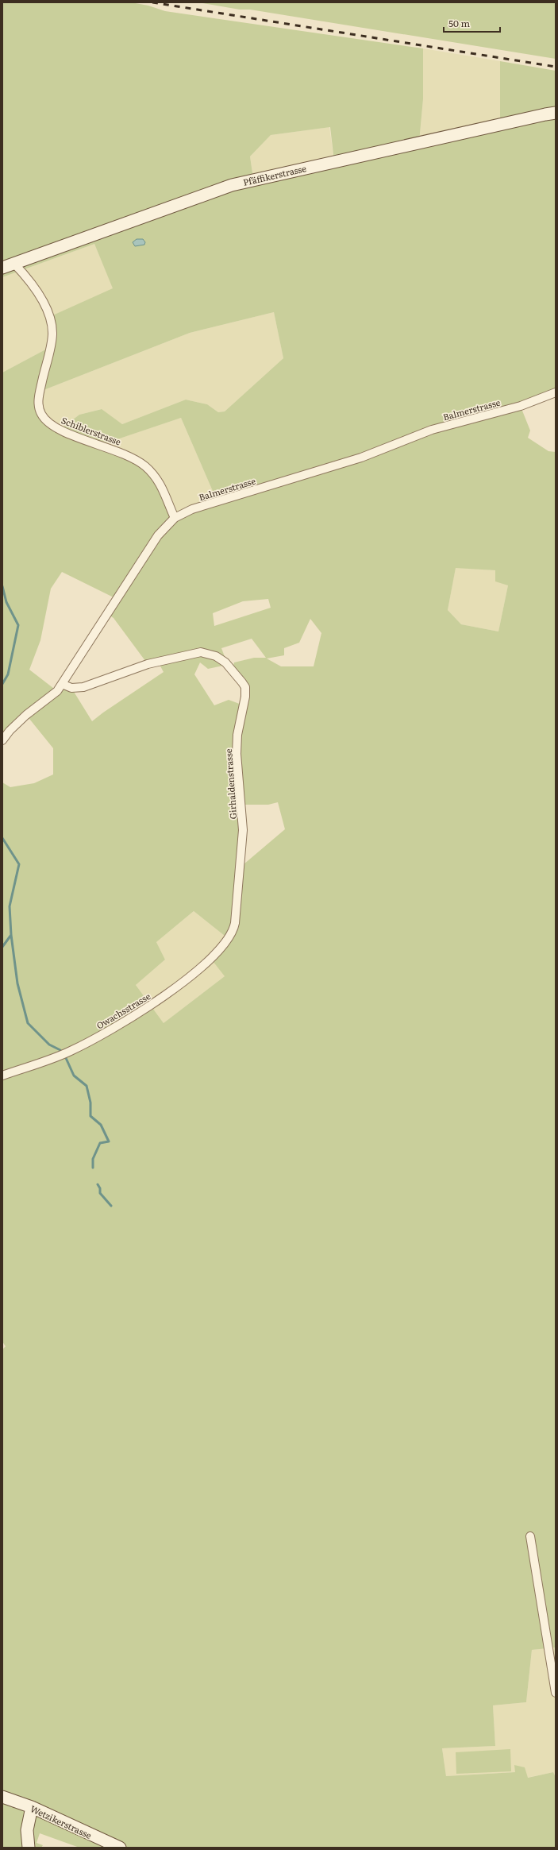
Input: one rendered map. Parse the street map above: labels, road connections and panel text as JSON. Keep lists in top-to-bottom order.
{
  "streets": {
    "main road": ["Pfäffikerstrasse", "Wetzikerstrasse"],
    "street": [
      "Balmerstrasse",
      "Schiblerstrasse",
      "Girhaldenstrasse",
      "Owachsstrasse"
    ]
  },
  "crossings": [
    ["Pfäffikerstrasse", "Schiblerstrasse"],
    ["Balmerstrasse", "Schiblerstrasse"],
    ["Balmerstrasse", "Girhaldenstrasse"],
    ["Girhaldenstrasse", "Owachsstrasse"]
  ],
  "scale_bar": "50 m"
}
